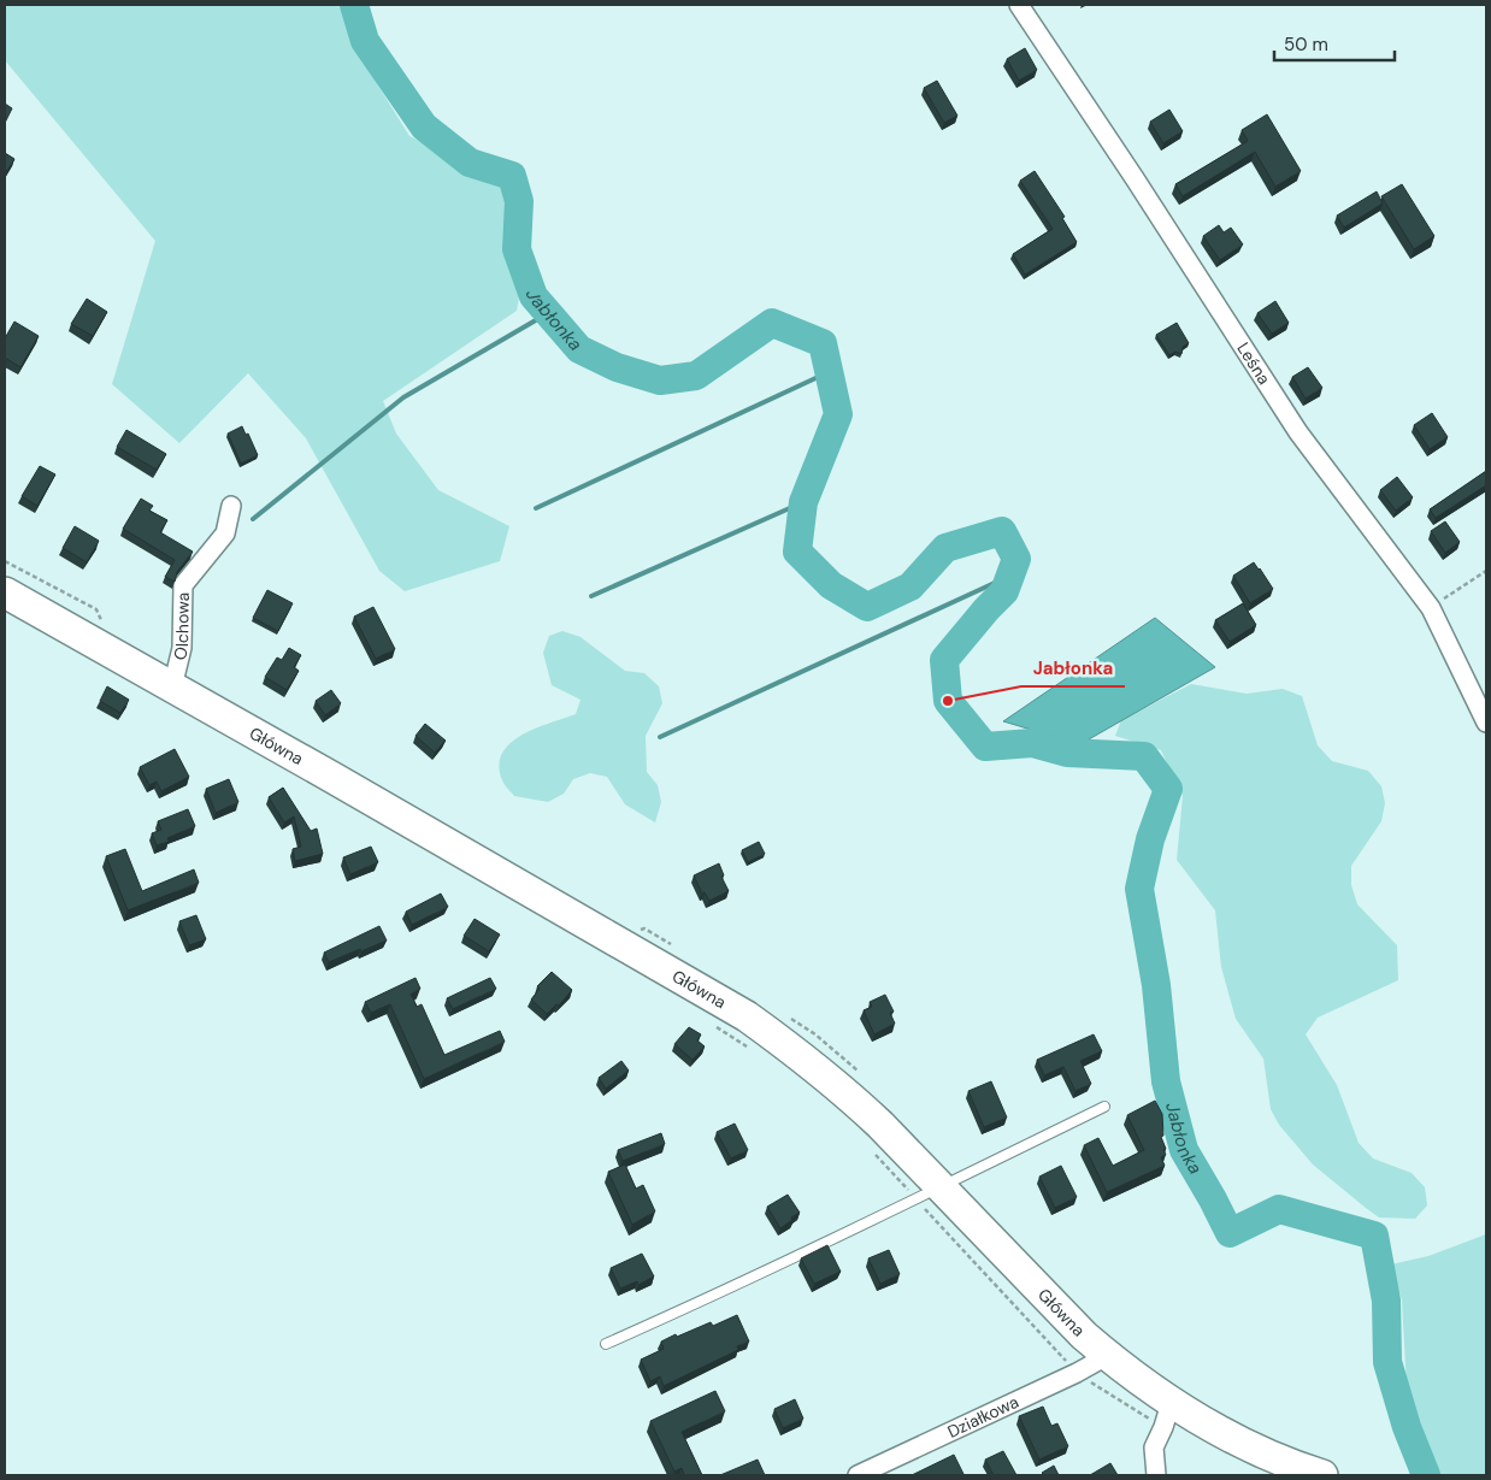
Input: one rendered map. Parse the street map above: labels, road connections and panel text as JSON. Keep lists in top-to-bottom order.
{
  "streets": {
    "main road": ["Główna"],
    "street": ["Leśna", "Olchowa", "Działkowa"]
  },
  "crossings": [
    ["Olchowa", "Główna"],
    ["Główna", "Działkowa"]
  ],
  "water": ["Jabłonka"],
  "places": ["Jabłonka"],
  "scale_bar": "50 m"
}
